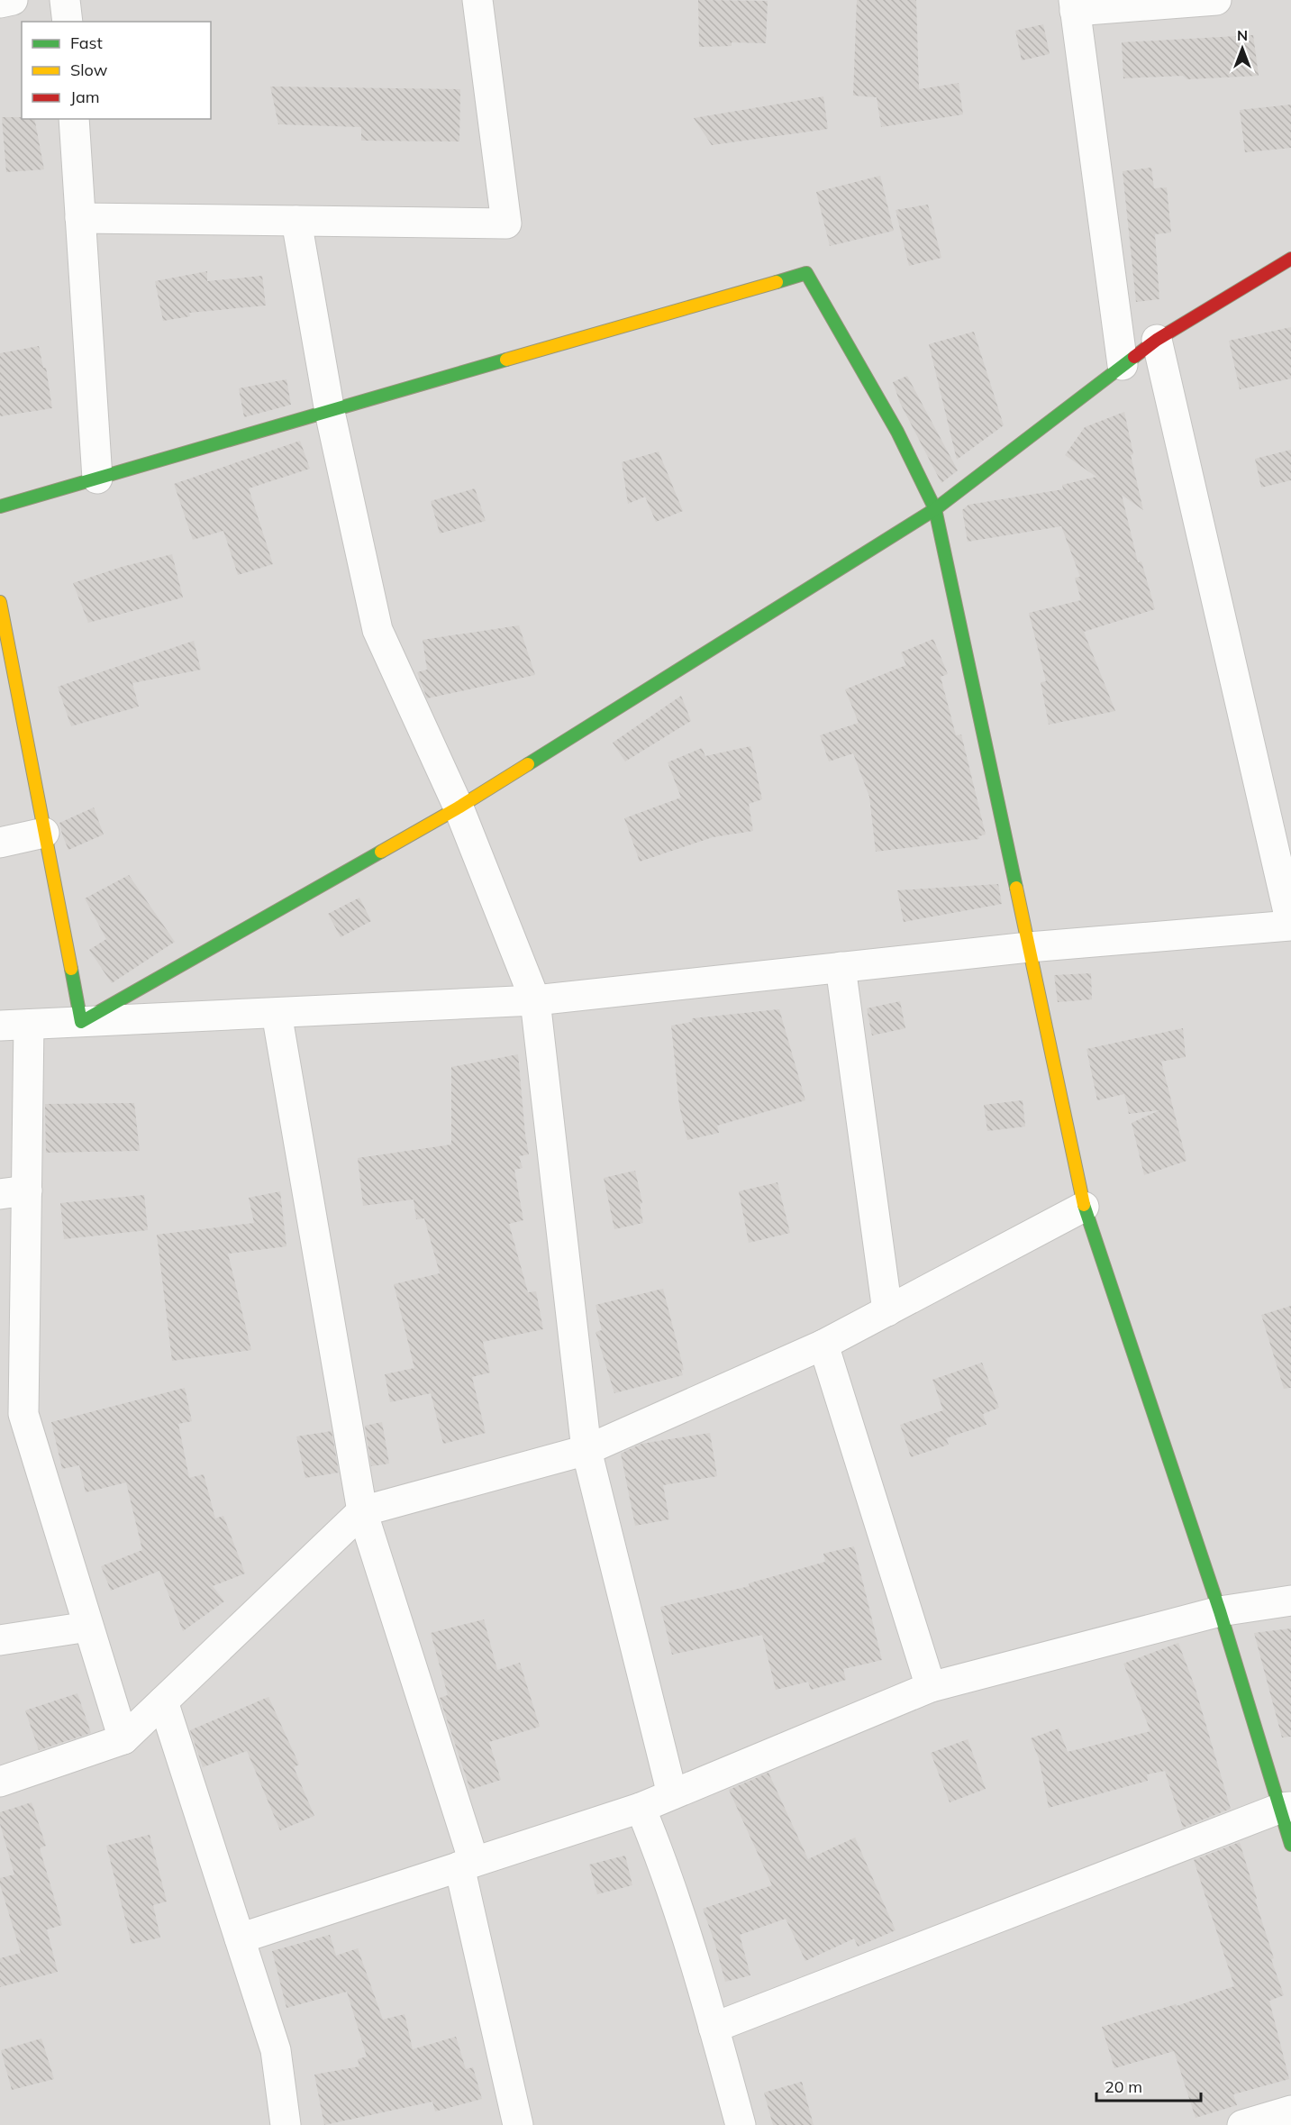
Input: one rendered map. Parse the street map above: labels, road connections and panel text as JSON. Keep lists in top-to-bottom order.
{
  "legend": ["Fast", "Slow", "Jam"],
  "scale_bar": "20 m",
  "north": "top"
}
